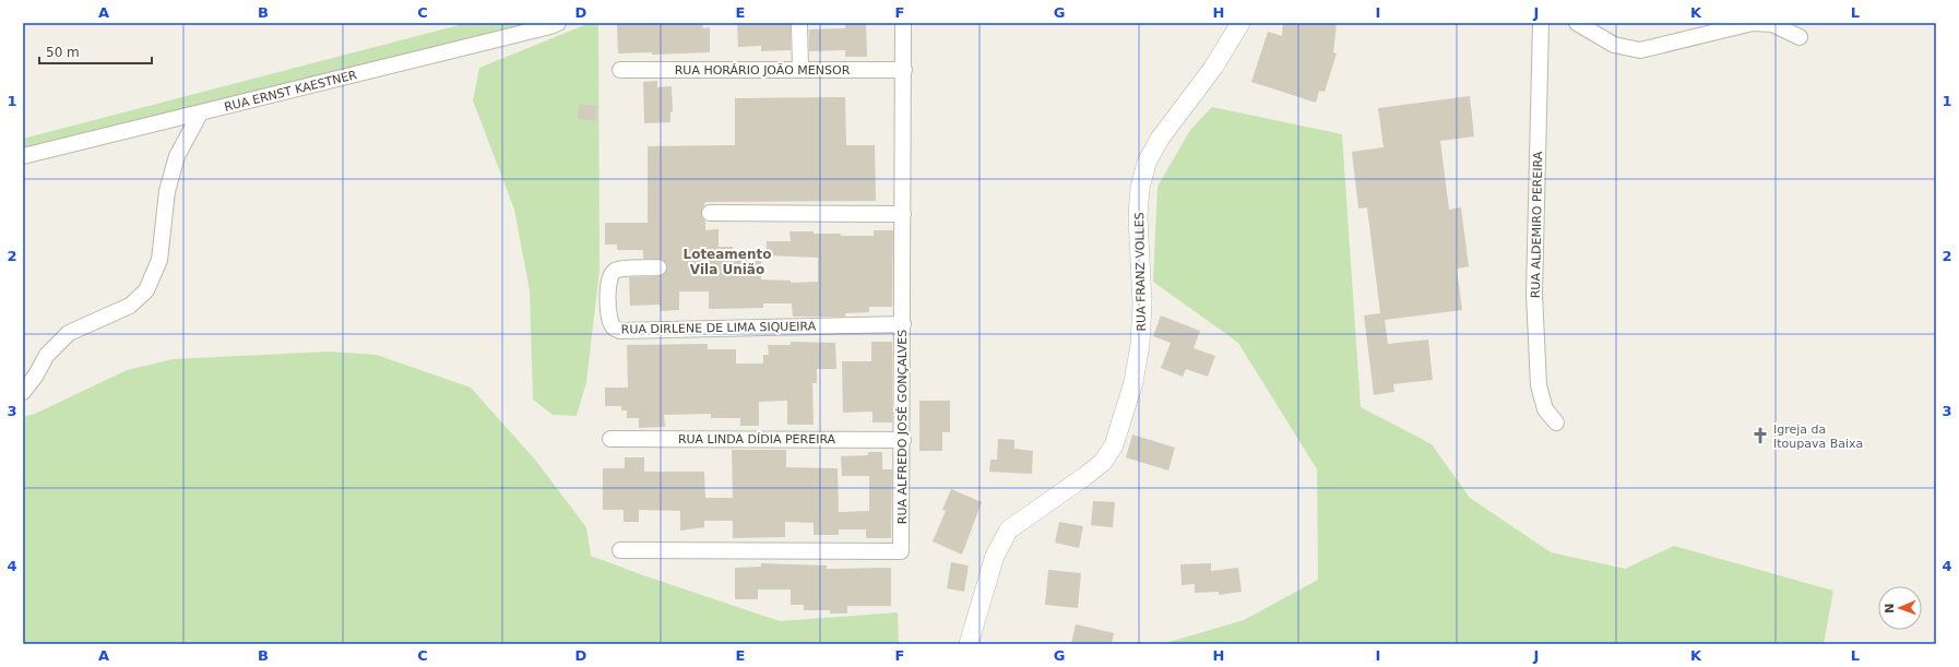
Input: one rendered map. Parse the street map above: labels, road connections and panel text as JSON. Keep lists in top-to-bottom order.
{
  "streets": {
    "street": [
      "RUA HORÁRIO JOÃO MENSOR",
      "RUA ERNST KAESTNER",
      "RUA ALDEMIRO PEREIRA",
      "RUA FRANZ VOLLES",
      "RUA DIRLENE DE LIMA SIQUEIRA",
      "RUA ALFREDO JOSÉ GONÇALVES",
      "RUA LINDA DÍDIA PEREIRA"
    ]
  },
  "crossings": [
    ["RUA HORÁRIO JOÃO MENSOR", "RUA ALFREDO JOSÉ GONÇALVES"],
    ["RUA DIRLENE DE LIMA SIQUEIRA", "RUA ALFREDO JOSÉ GONÇALVES"],
    ["RUA ALFREDO JOSÉ GONÇALVES", "RUA LINDA DÍDIA PEREIRA"]
  ],
  "districts": ["Loteamento Vila União"],
  "places": {
    "church": ["Igreja da Itoupava Baixa"]
  },
  "scale_bar": "50 m",
  "north": "left",
  "grid": {
    "columns": [
      "A",
      "B",
      "C",
      "D",
      "E",
      "F",
      "G",
      "H",
      "I",
      "J",
      "K",
      "L"
    ],
    "rows": [
      "1",
      "2",
      "3",
      "4"
    ]
  }
}
